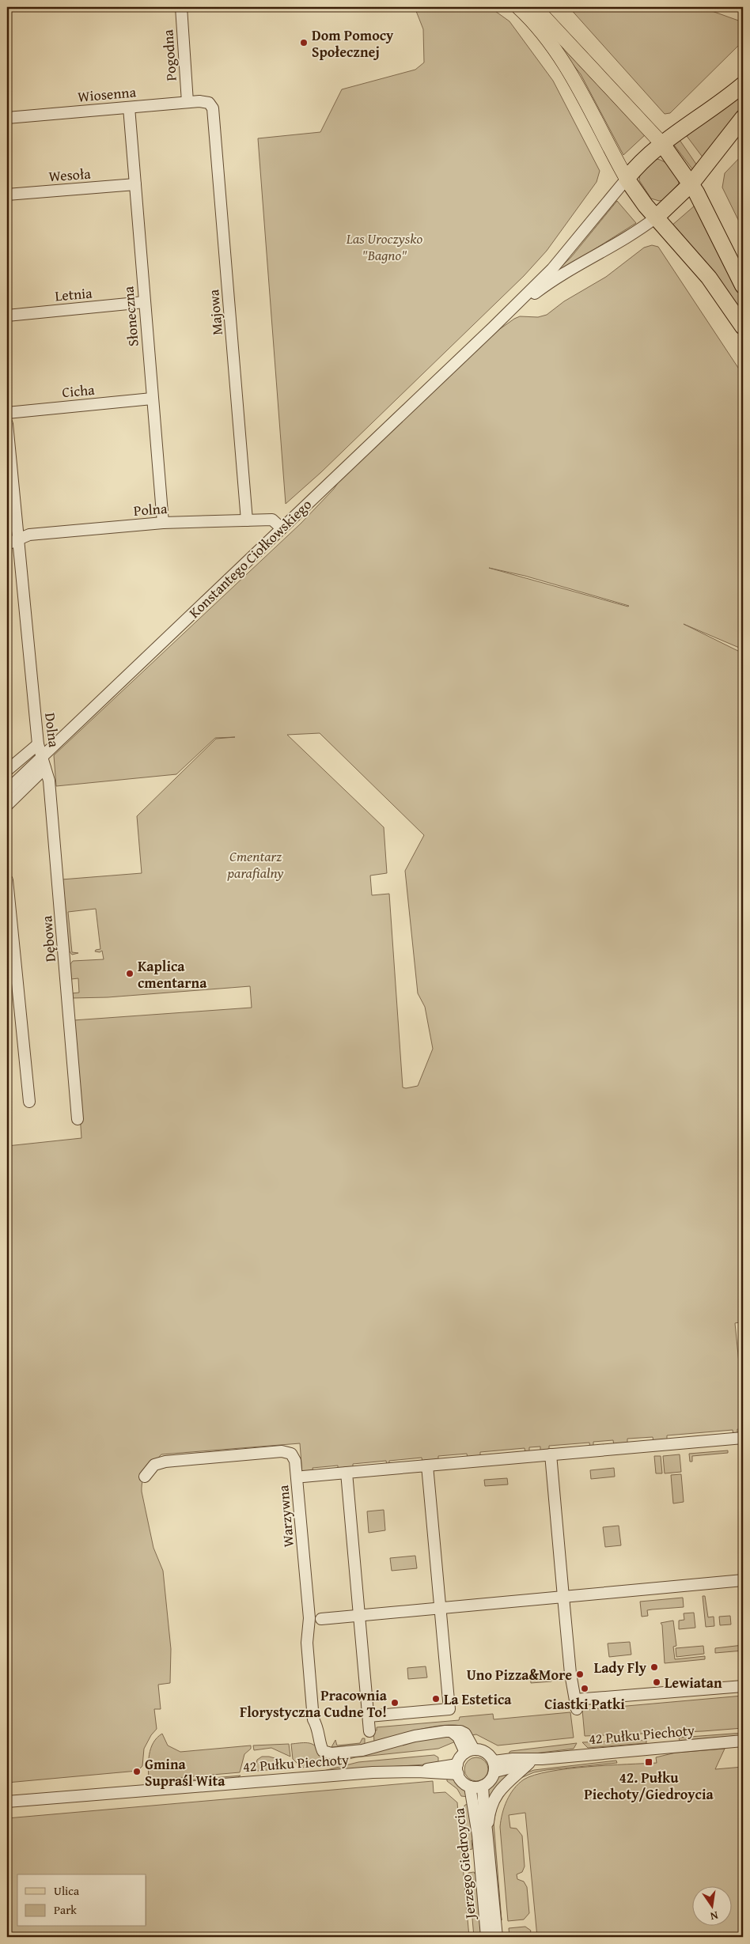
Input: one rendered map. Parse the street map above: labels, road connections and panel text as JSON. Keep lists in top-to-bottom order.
{
  "streets": {
    "street": [
      "Pogodna",
      "Wiosenna",
      "Wesoła",
      "Letnia",
      "Majowa",
      "Słoneczna",
      "Cicha",
      "Polna",
      "Konstantego Ciołkowskiego",
      "Dolna",
      "Dębowa",
      "Warzywna",
      "42 Pułku Piechoty",
      "Jerzego Giedroycia"
    ]
  },
  "crossings": [
    ["Pogodna", "Wiosenna"],
    ["Wiosenna", "Majowa"],
    ["Wiosenna", "Słoneczna"],
    ["Wesoła", "Słoneczna"],
    ["Letnia", "Słoneczna"],
    ["Majowa", "Polna"],
    ["Słoneczna", "Cicha"],
    ["Słoneczna", "Polna"],
    ["Polna", "Konstantego Ciołkowskiego"],
    ["Polna", "Dolna"],
    ["Konstantego Ciołkowskiego", "Dolna"],
    ["Konstantego Ciołkowskiego", "Dębowa"],
    ["Dolna", "Dębowa"],
    ["Warzywna", "42 Pułku Piechoty"],
    ["Warzywna", "Jerzego Giedroycia"],
    ["42 Pułku Piechoty", "Jerzego Giedroycia"]
  ],
  "parks": ["Las Uroczysko \"Bagno\"", "Cmentarz parafialny"],
  "places": {
    "other": [
      "Dom Pomocy Społecznej",
      "Kaplica cmentarna",
      "Lady Fly",
      "Uno Pizza&More",
      "Lewiatan",
      "Ciastki Patki",
      "La Estetica",
      "Pracownia Florystyczna Cudne To!",
      "Gmina Supraśl Wita"
    ],
    "transit": ["42. Pułku Piechoty/Giedroycia"]
  },
  "legend": ["Ulica", "Park"],
  "north": "bottom"
}
